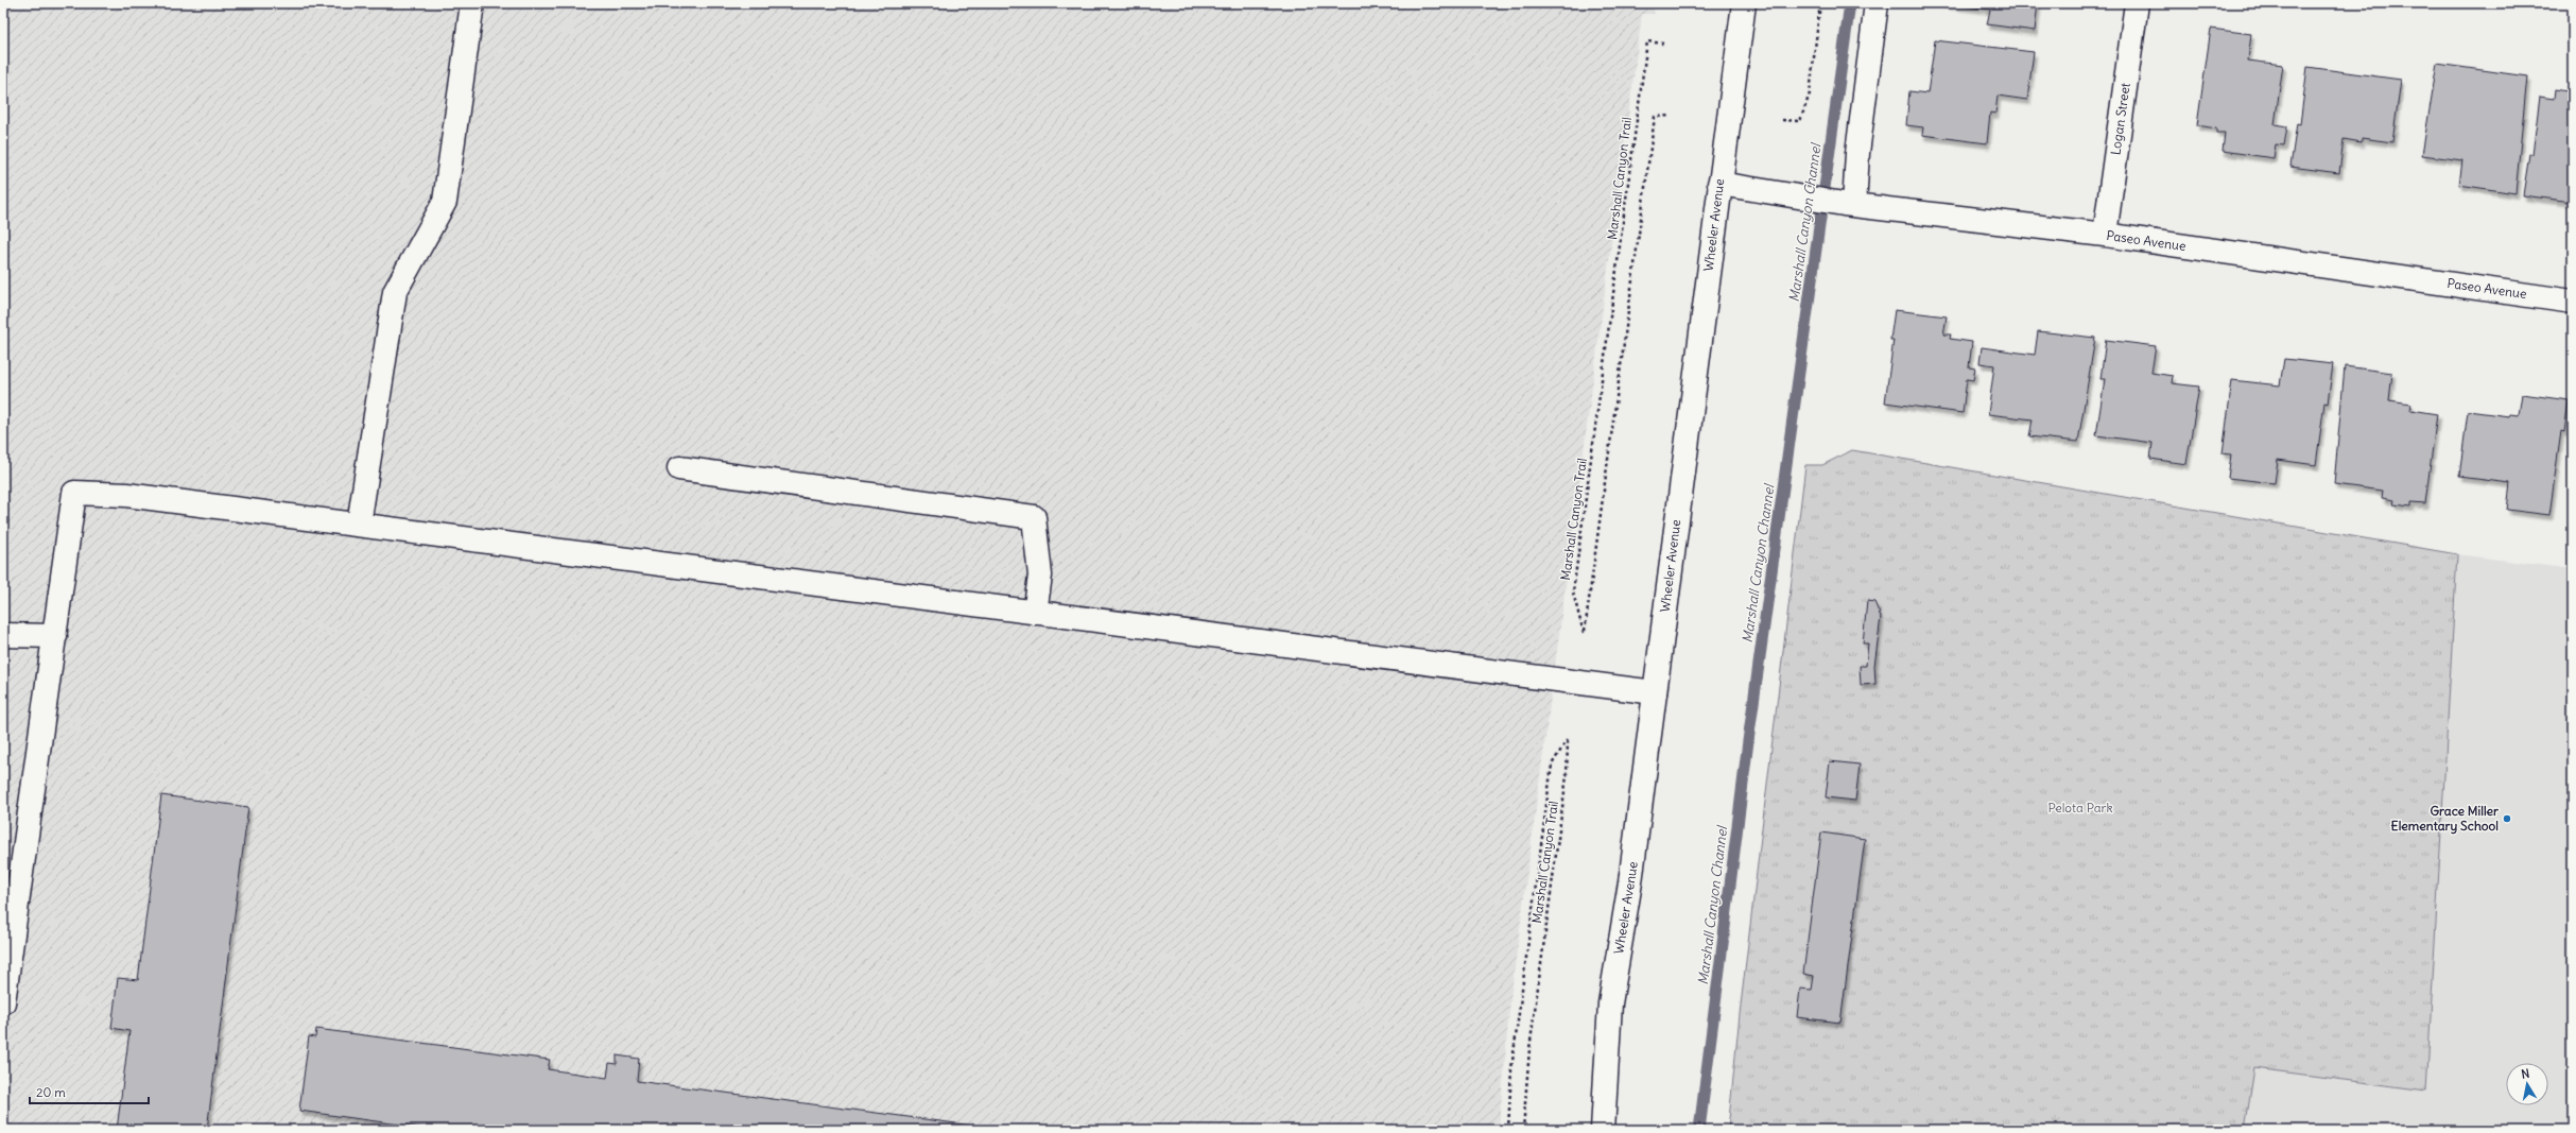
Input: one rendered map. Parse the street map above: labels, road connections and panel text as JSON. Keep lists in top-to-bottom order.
{
  "streets": {
    "street": ["Logan Street", "Wheeler Avenue", "Paseo Avenue"],
    "path": ["Marshall Canyon Trail"]
  },
  "crossings": [
    ["Logan Street", "Paseo Avenue"],
    ["Wheeler Avenue", "Paseo Avenue"]
  ],
  "water": ["Marshall Canyon Channel"],
  "parks": ["Pelota Park"],
  "places": ["Grace Miller Elementary School"],
  "scale_bar": "20 m",
  "north": "top"
}
